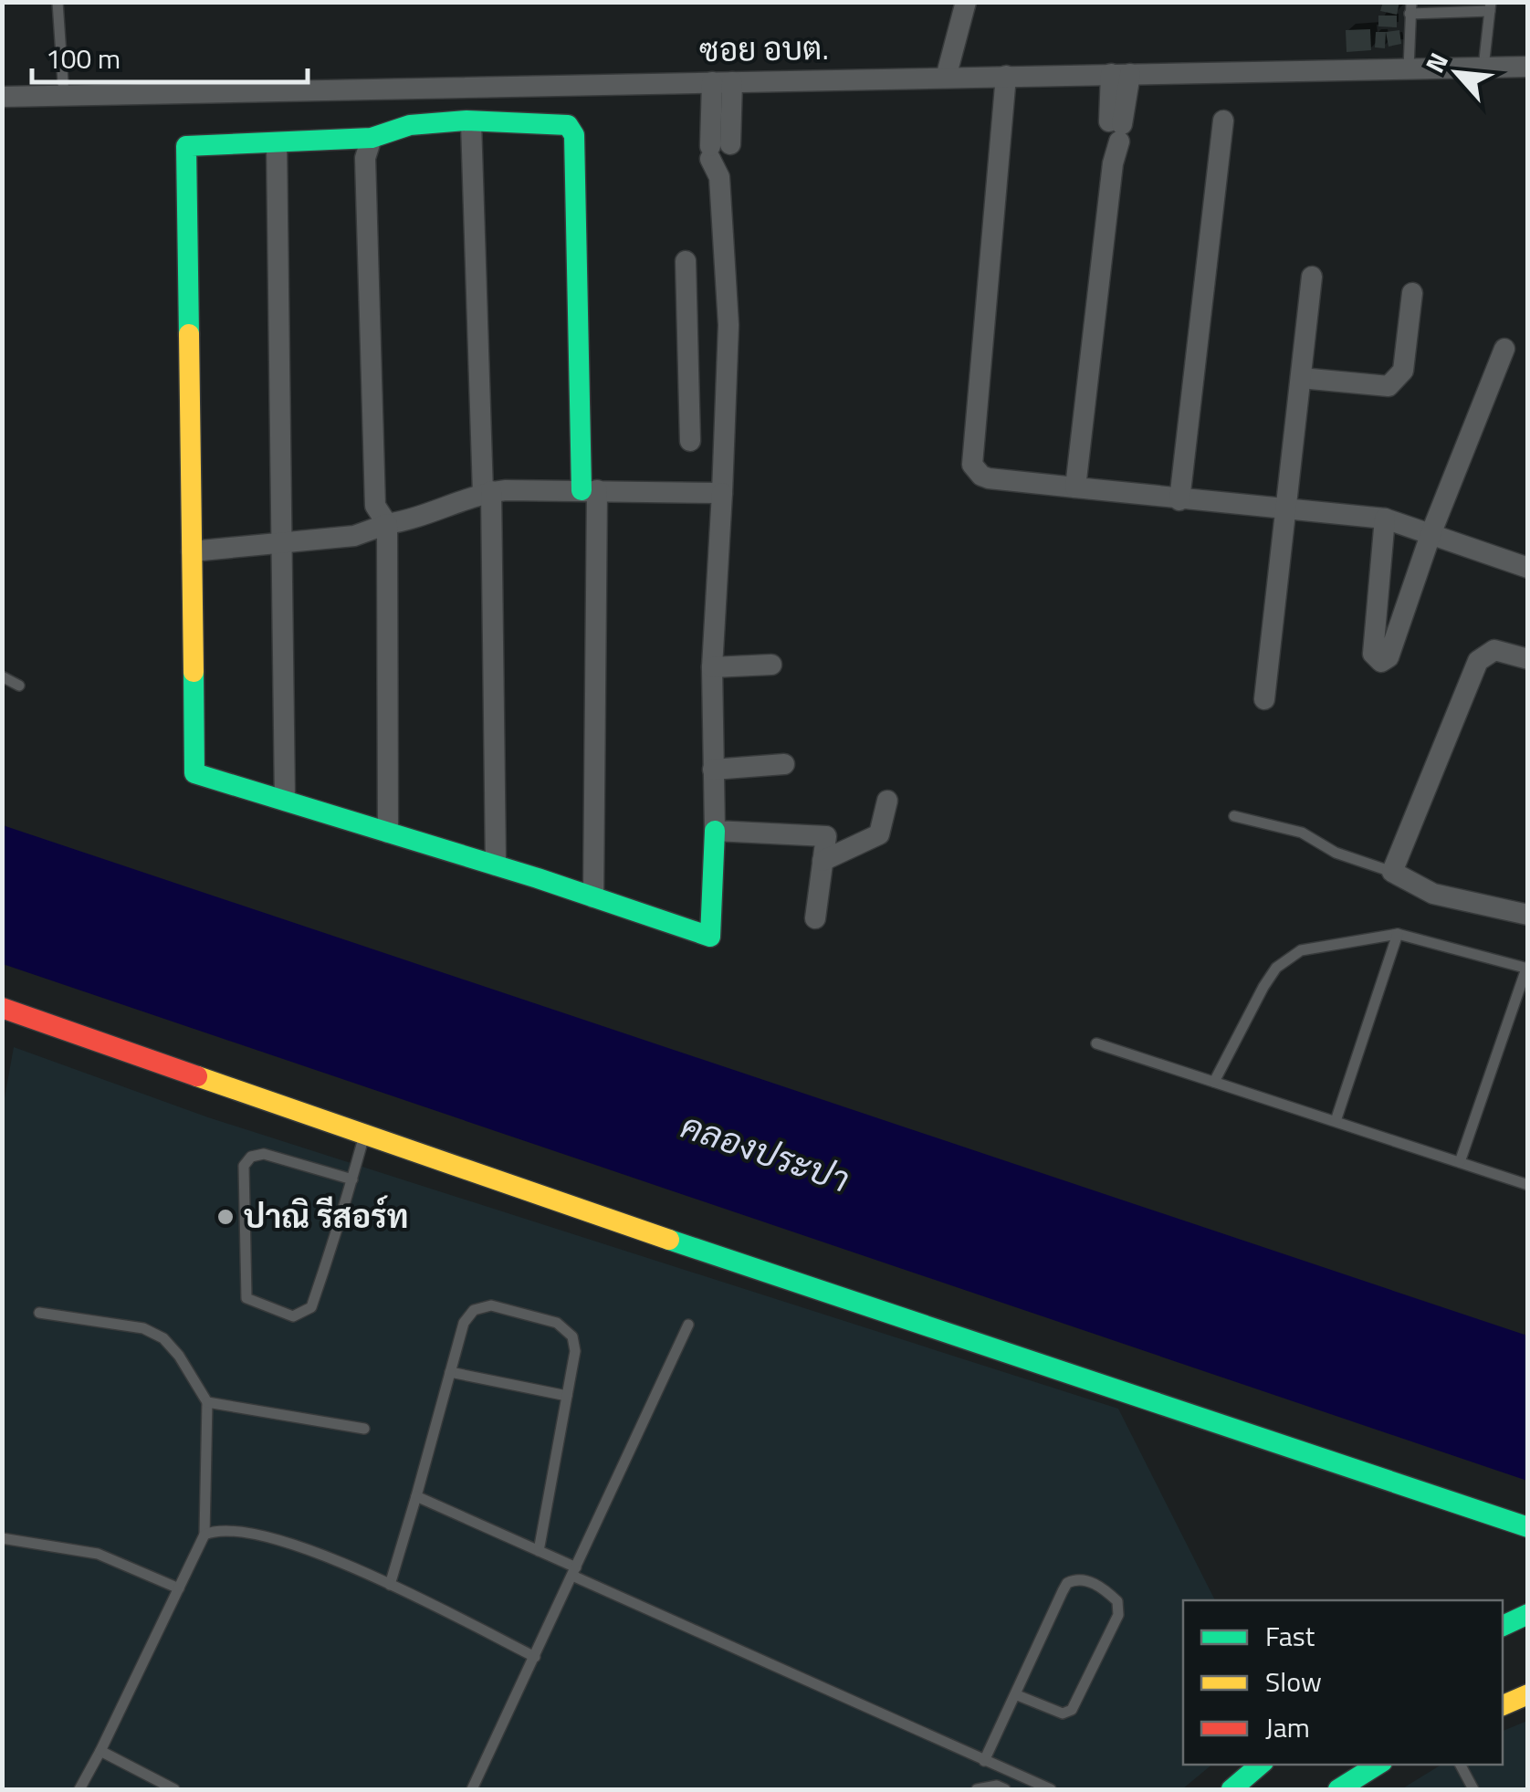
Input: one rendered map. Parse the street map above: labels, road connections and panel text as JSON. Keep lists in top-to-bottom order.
{
  "streets": {
    "street": ["ซอย อบต."]
  },
  "water": ["คลองประปา"],
  "places": ["ปาณิ รีสอร์ท"],
  "legend": ["Fast", "Slow", "Jam"],
  "scale_bar": "100 m",
  "north": "top left"
}
